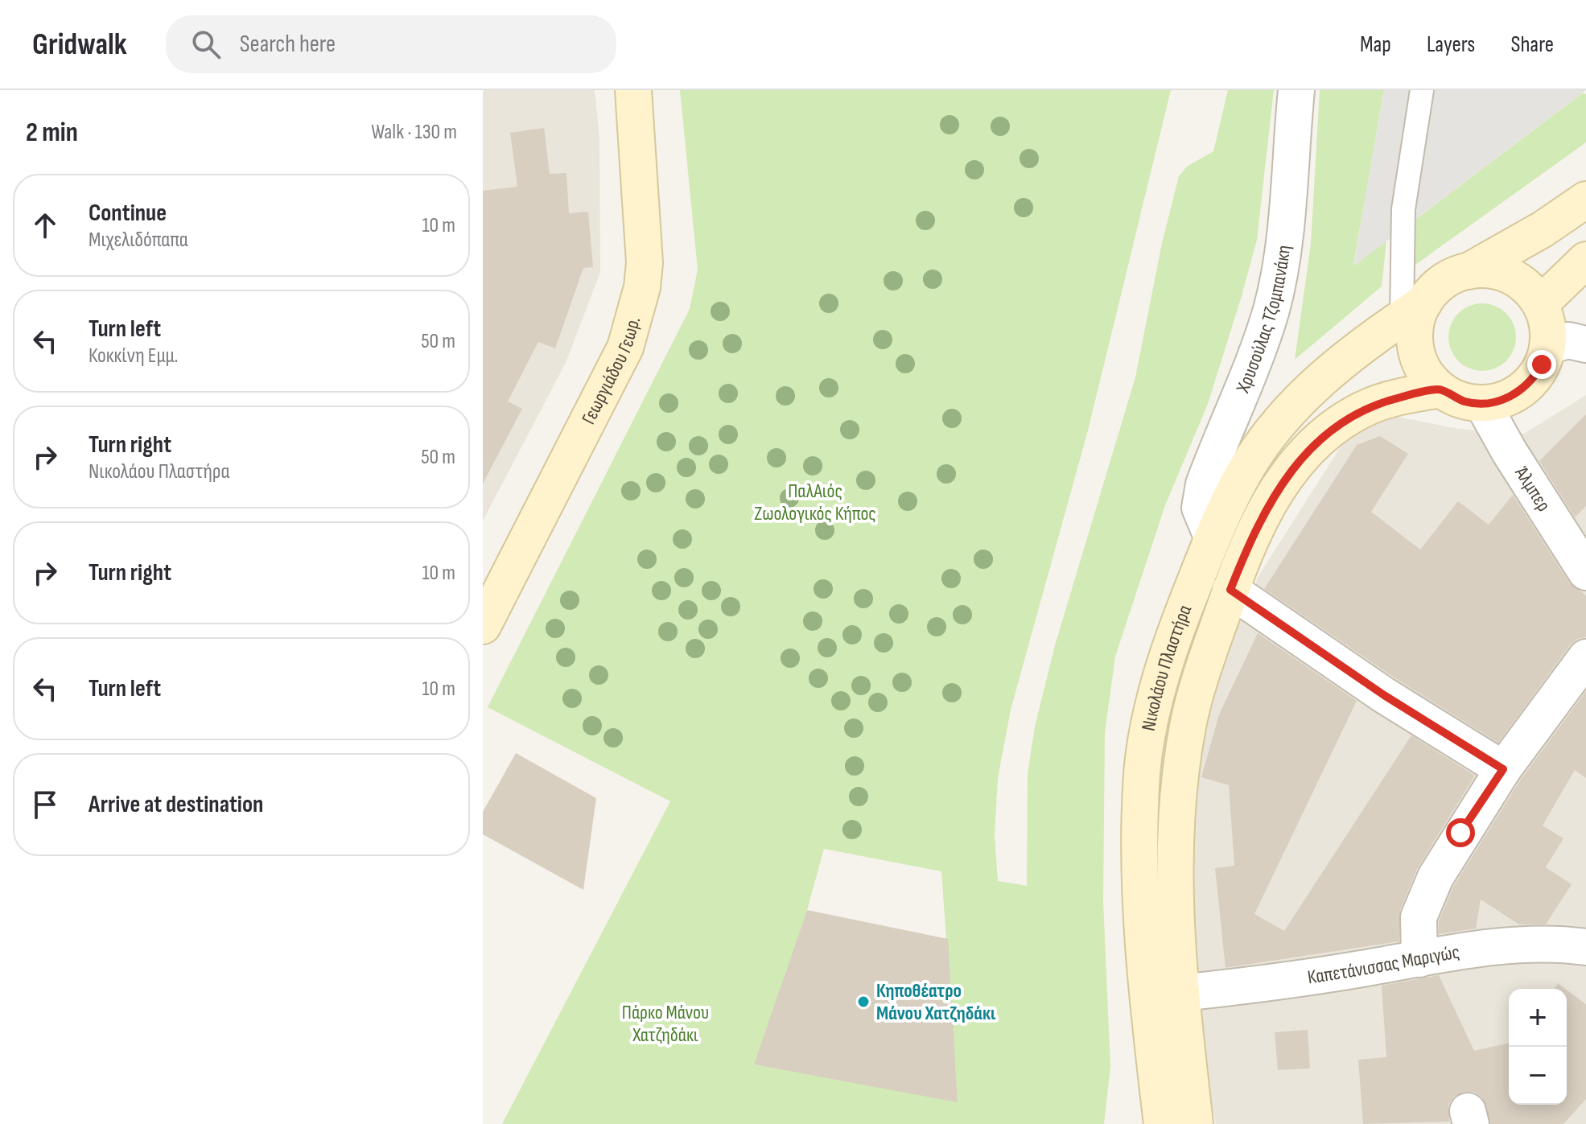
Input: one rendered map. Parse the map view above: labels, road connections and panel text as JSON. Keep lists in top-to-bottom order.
{
  "streets": {
    "main road": ["Γεωργιάδου Γεωρ.", "Νικολάου Πλαστήρα"],
    "street": ["Χρυσούλας Τζομπανάκη", "Άλμπερ", "Καπετάνισσας Μαριγώς"]
  },
  "crossings": [
    ["Χρυσούλας Τζομπανάκη", "Νικολάου Πλαστήρα"],
    ["Άλμπερ", "Νικολάου Πλαστήρα"],
    ["Νικολάου Πλαστήρα", "Καπετάνισσας Μαριγώς"]
  ],
  "parks": ["ΠαλΑιός Ζωολογικός Κήπος", "Πάρκο Μάνου Χατζηδάκι"],
  "places": ["Κηποθέατρο Μάνου Χατζηδάκι"],
  "page": {
    "header": "Gridwalk",
    "search": "Search here",
    "nav": ["Map", "Layers", "Share"],
    "heading": ["2 min", "Walk · 130 m"],
    "list": [
      ["Continue", "Μιχελιδόπαπα", "10 m"],
      ["Turn left", "Κοκκίνη Εμμ.", "50 m"],
      ["Turn right", "Νικολάου Πλαστήρα", "50 m"],
      ["Turn right", "10 m"],
      ["Turn left", "10 m"],
      "Arrive at destination"
    ],
    "map_buttons": ["+", "−"]
  }
}
